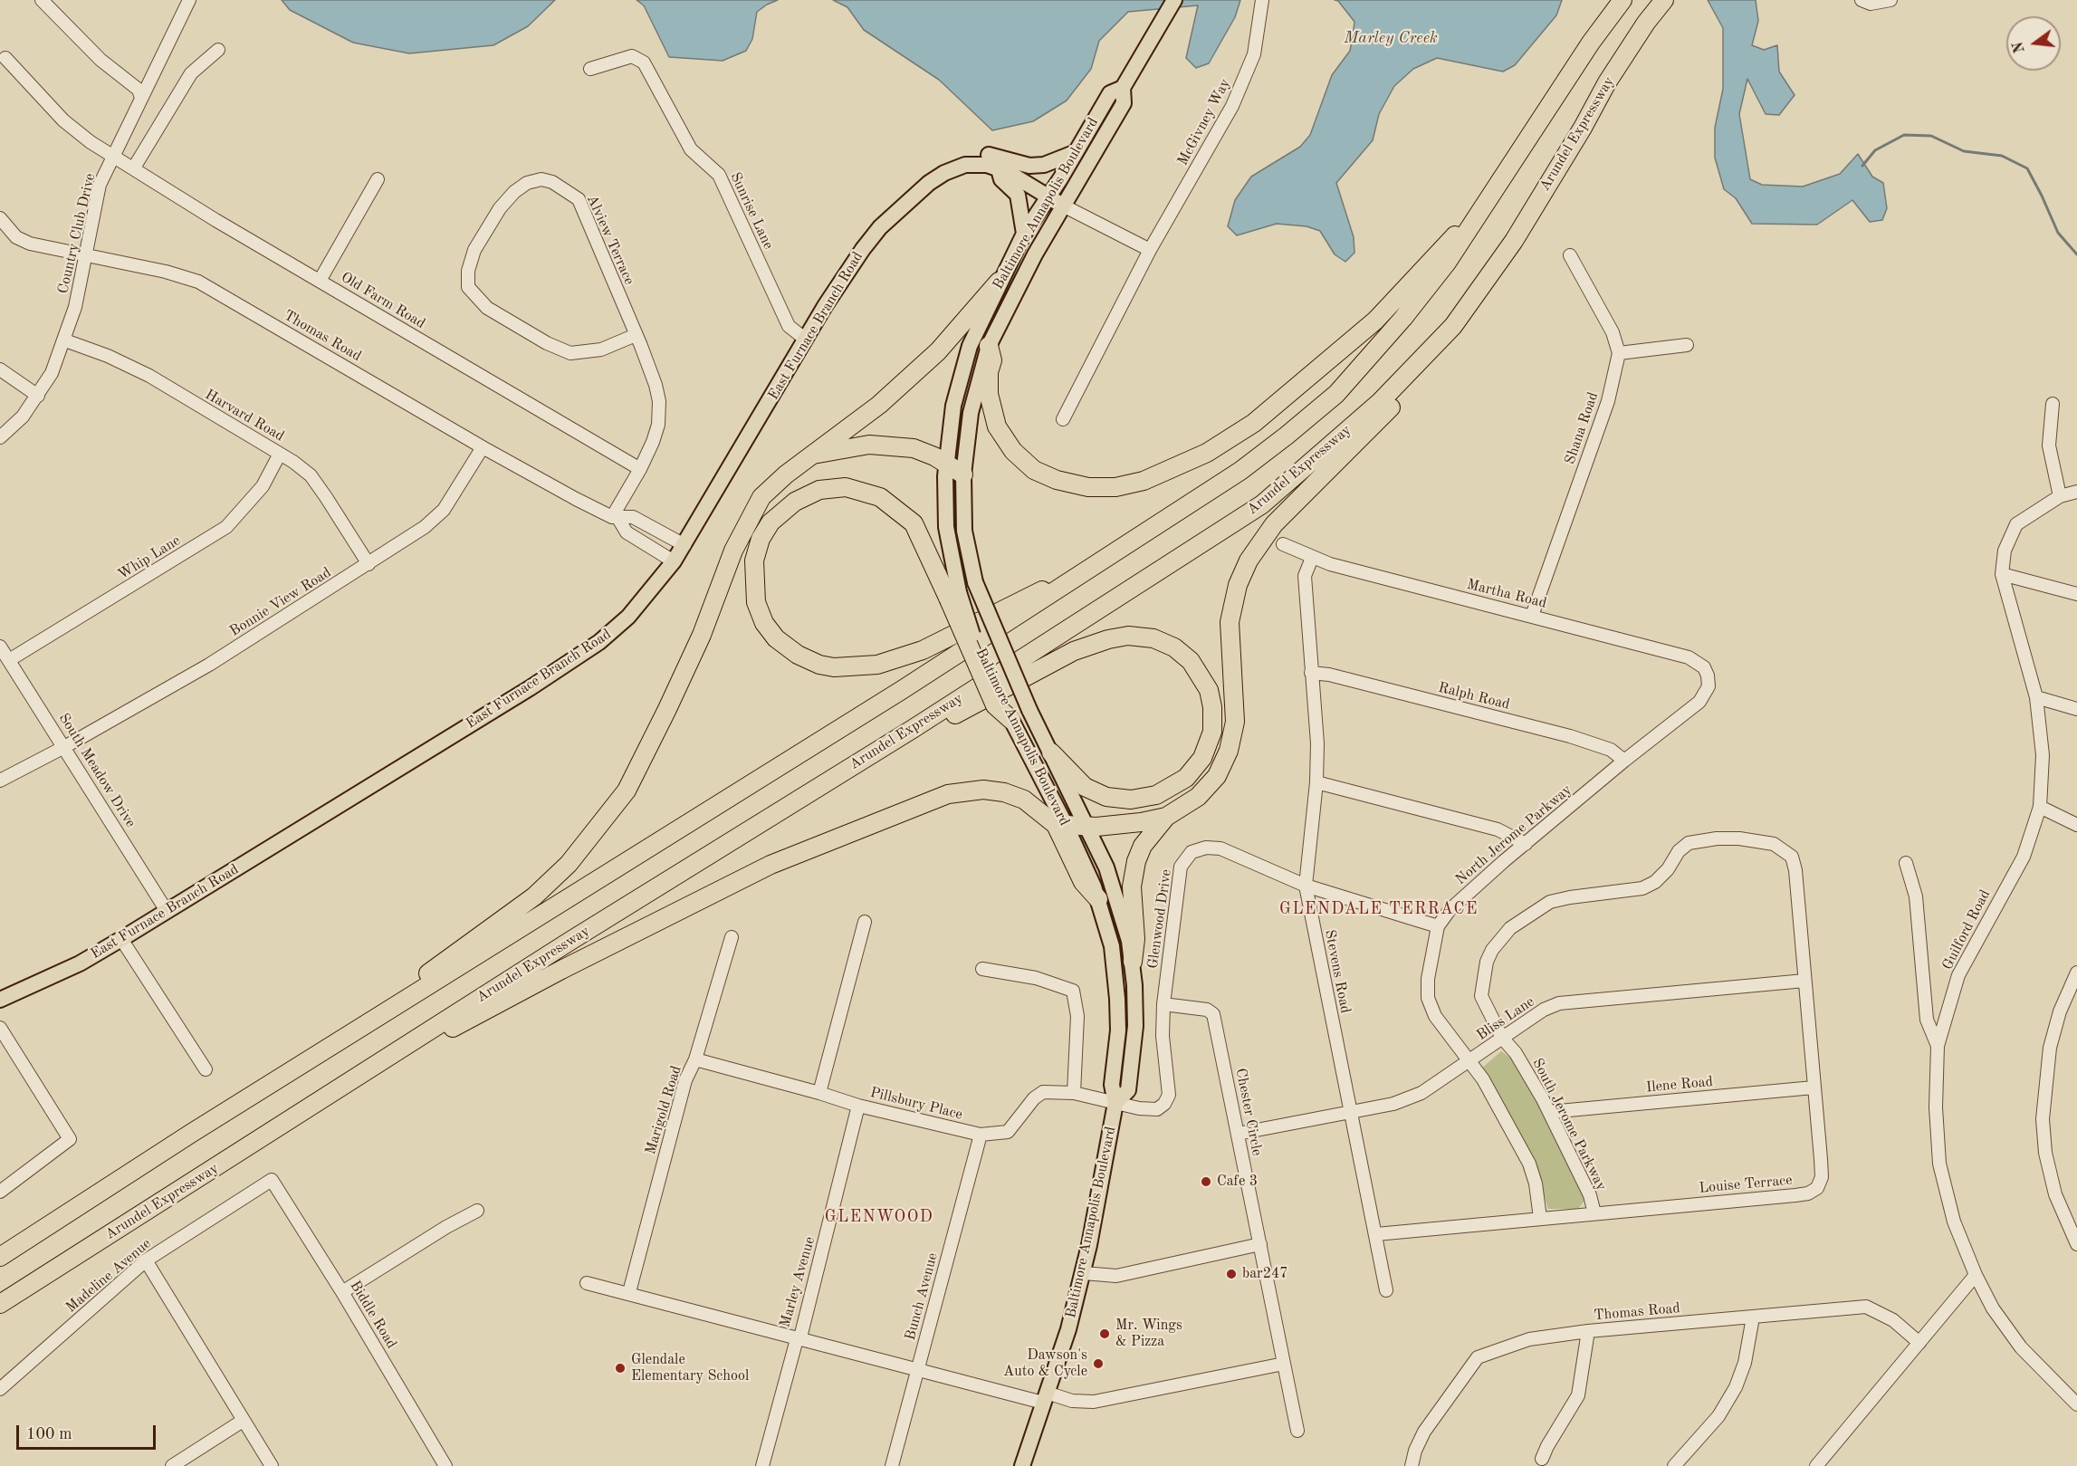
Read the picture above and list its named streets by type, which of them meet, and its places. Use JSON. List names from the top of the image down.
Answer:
{
  "streets": {
    "highway": ["Arundel Expressway"],
    "main road": ["Baltimore Annapolis Boulevard", "East Furnace Branch Road"],
    "street": [
      "McGivney Way",
      "Sunrise Lane",
      "Country Club Drive",
      "Alview Terrace",
      "Old Farm Road",
      "Thomas Road",
      "Harvard Road",
      "Shana Road",
      "Whip Lane",
      "Martha Road",
      "Bonnie View Road",
      "Ralph Road",
      "South Meadow Drive",
      "North Jerome Parkway",
      "Glenwood Drive",
      "Guilford Road",
      "Stevens Road",
      "Bliss Lane",
      "Ilene Road",
      "Pillsbury Place",
      "Marigold Road",
      "Chester Circle",
      "South Jerome Parkway",
      "Louise Terrace",
      "Madeline Avenue",
      "Marley Avenue",
      "Bunch Avenue",
      "Biddle Road"
    ]
  },
  "crossings": [
    ["Baltimore Annapolis Boulevard", "East Furnace Branch Road"],
    ["Baltimore Annapolis Boulevard", "Glenwood Drive"],
    ["Baltimore Annapolis Boulevard", "Pillsbury Place"],
    ["Sunrise Lane", "East Furnace Branch Road"],
    ["Country Club Drive", "Old Farm Road"],
    ["Country Club Drive", "Thomas Road"],
    ["Country Club Drive", "Harvard Road"],
    ["Alview Terrace", "Old Farm Road"],
    ["Alview Terrace", "Thomas Road"],
    ["East Furnace Branch Road", "Thomas Road"],
    ["East Furnace Branch Road", "South Meadow Drive"],
    ["Thomas Road", "Bonnie View Road"],
    ["Harvard Road", "Whip Lane"],
    ["Harvard Road", "Bonnie View Road"],
    ["Shana Road", "Martha Road"],
    ["Whip Lane", "South Meadow Drive"],
    ["Martha Road", "North Jerome Parkway"],
    ["Martha Road", "Stevens Road"],
    ["Bonnie View Road", "South Meadow Drive"],
    ["Ralph Road", "North Jerome Parkway"],
    ["Ralph Road", "Stevens Road"],
    ["North Jerome Parkway", "Glenwood Drive"],
    ["North Jerome Parkway", "Bliss Lane"],
    ["North Jerome Parkway", "Louise Terrace"],
    ["Glenwood Drive", "Stevens Road"],
    ["Glenwood Drive", "Pillsbury Place"],
    ["Glenwood Drive", "Chester Circle"],
    ["Stevens Road", "Bliss Lane"],
    ["Stevens Road", "Louise Terrace"],
    ["Bliss Lane", "Chester Circle"],
    ["Bliss Lane", "South Jerome Parkway"],
    ["Bliss Lane", "Louise Terrace"],
    ["Ilene Road", "South Jerome Parkway"],
    ["Ilene Road", "Louise Terrace"],
    ["Pillsbury Place", "Marigold Road"],
    ["Pillsbury Place", "Marley Avenue"],
    ["Pillsbury Place", "Bunch Avenue"],
    ["South Jerome Parkway", "Louise Terrace"],
    ["Madeline Avenue", "Biddle Road"]
  ],
  "districts": ["GLENDALE TERRACE", "GLENWOOD"],
  "water": ["Marley Creek"],
  "places": [
    "Cafe 3",
    "bar247",
    "Mr. Wings & Pizza",
    "Dawson's Auto & Cycle",
    "Glendale Elementary School"
  ],
  "scale_bar": "100 m",
  "north": "left"
}
